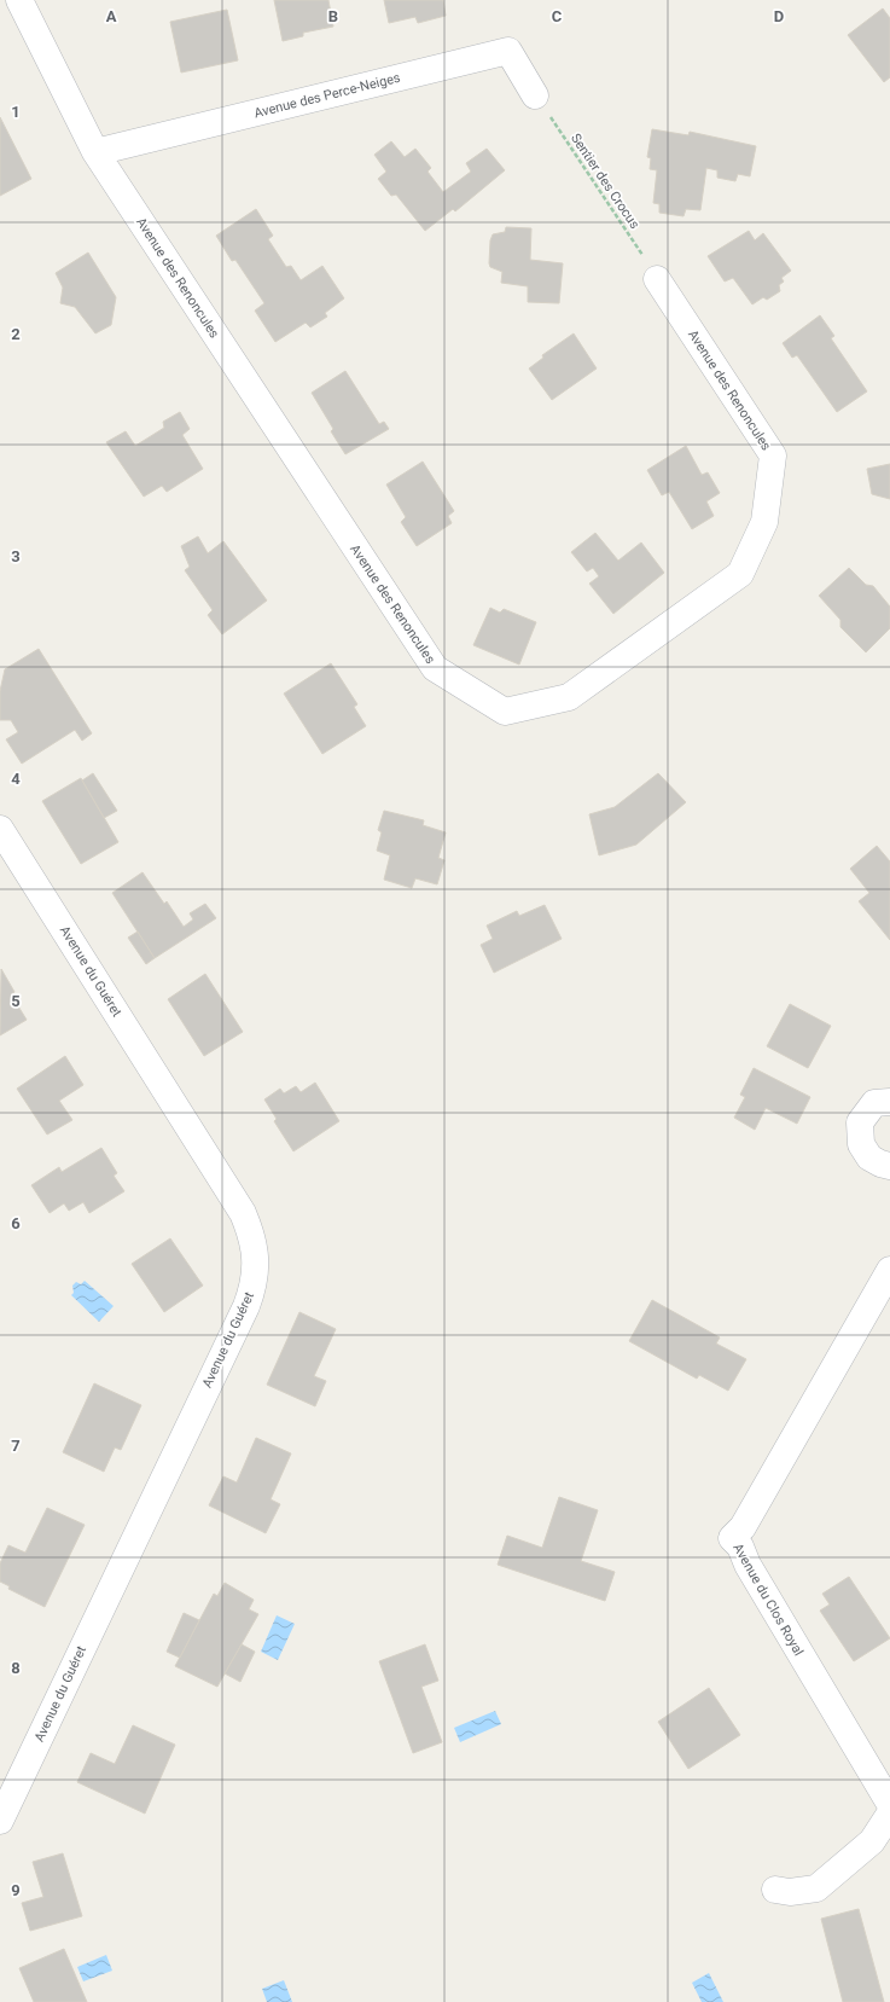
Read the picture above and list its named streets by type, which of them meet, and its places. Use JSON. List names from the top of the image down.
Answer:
{
  "streets": {
    "street": [
      "Avenue des Perce-Neiges",
      "Avenue des Renoncules",
      "Avenue du Guéret",
      "Avenue du Clos Royal"
    ],
    "path": ["Sentier des Crocus"]
  },
  "crossings": [
    ["Avenue des Perce-Neiges", "Sentier des Crocus"],
    ["Avenue des Perce-Neiges", "Avenue des Renoncules"],
    ["Sentier des Crocus", "Avenue des Renoncules"]
  ],
  "grid": {
    "columns": [
      "A",
      "B",
      "C",
      "D"
    ],
    "rows": [
      "1",
      "2",
      "3",
      "4",
      "5",
      "6",
      "7",
      "8",
      "9"
    ]
  }
}
